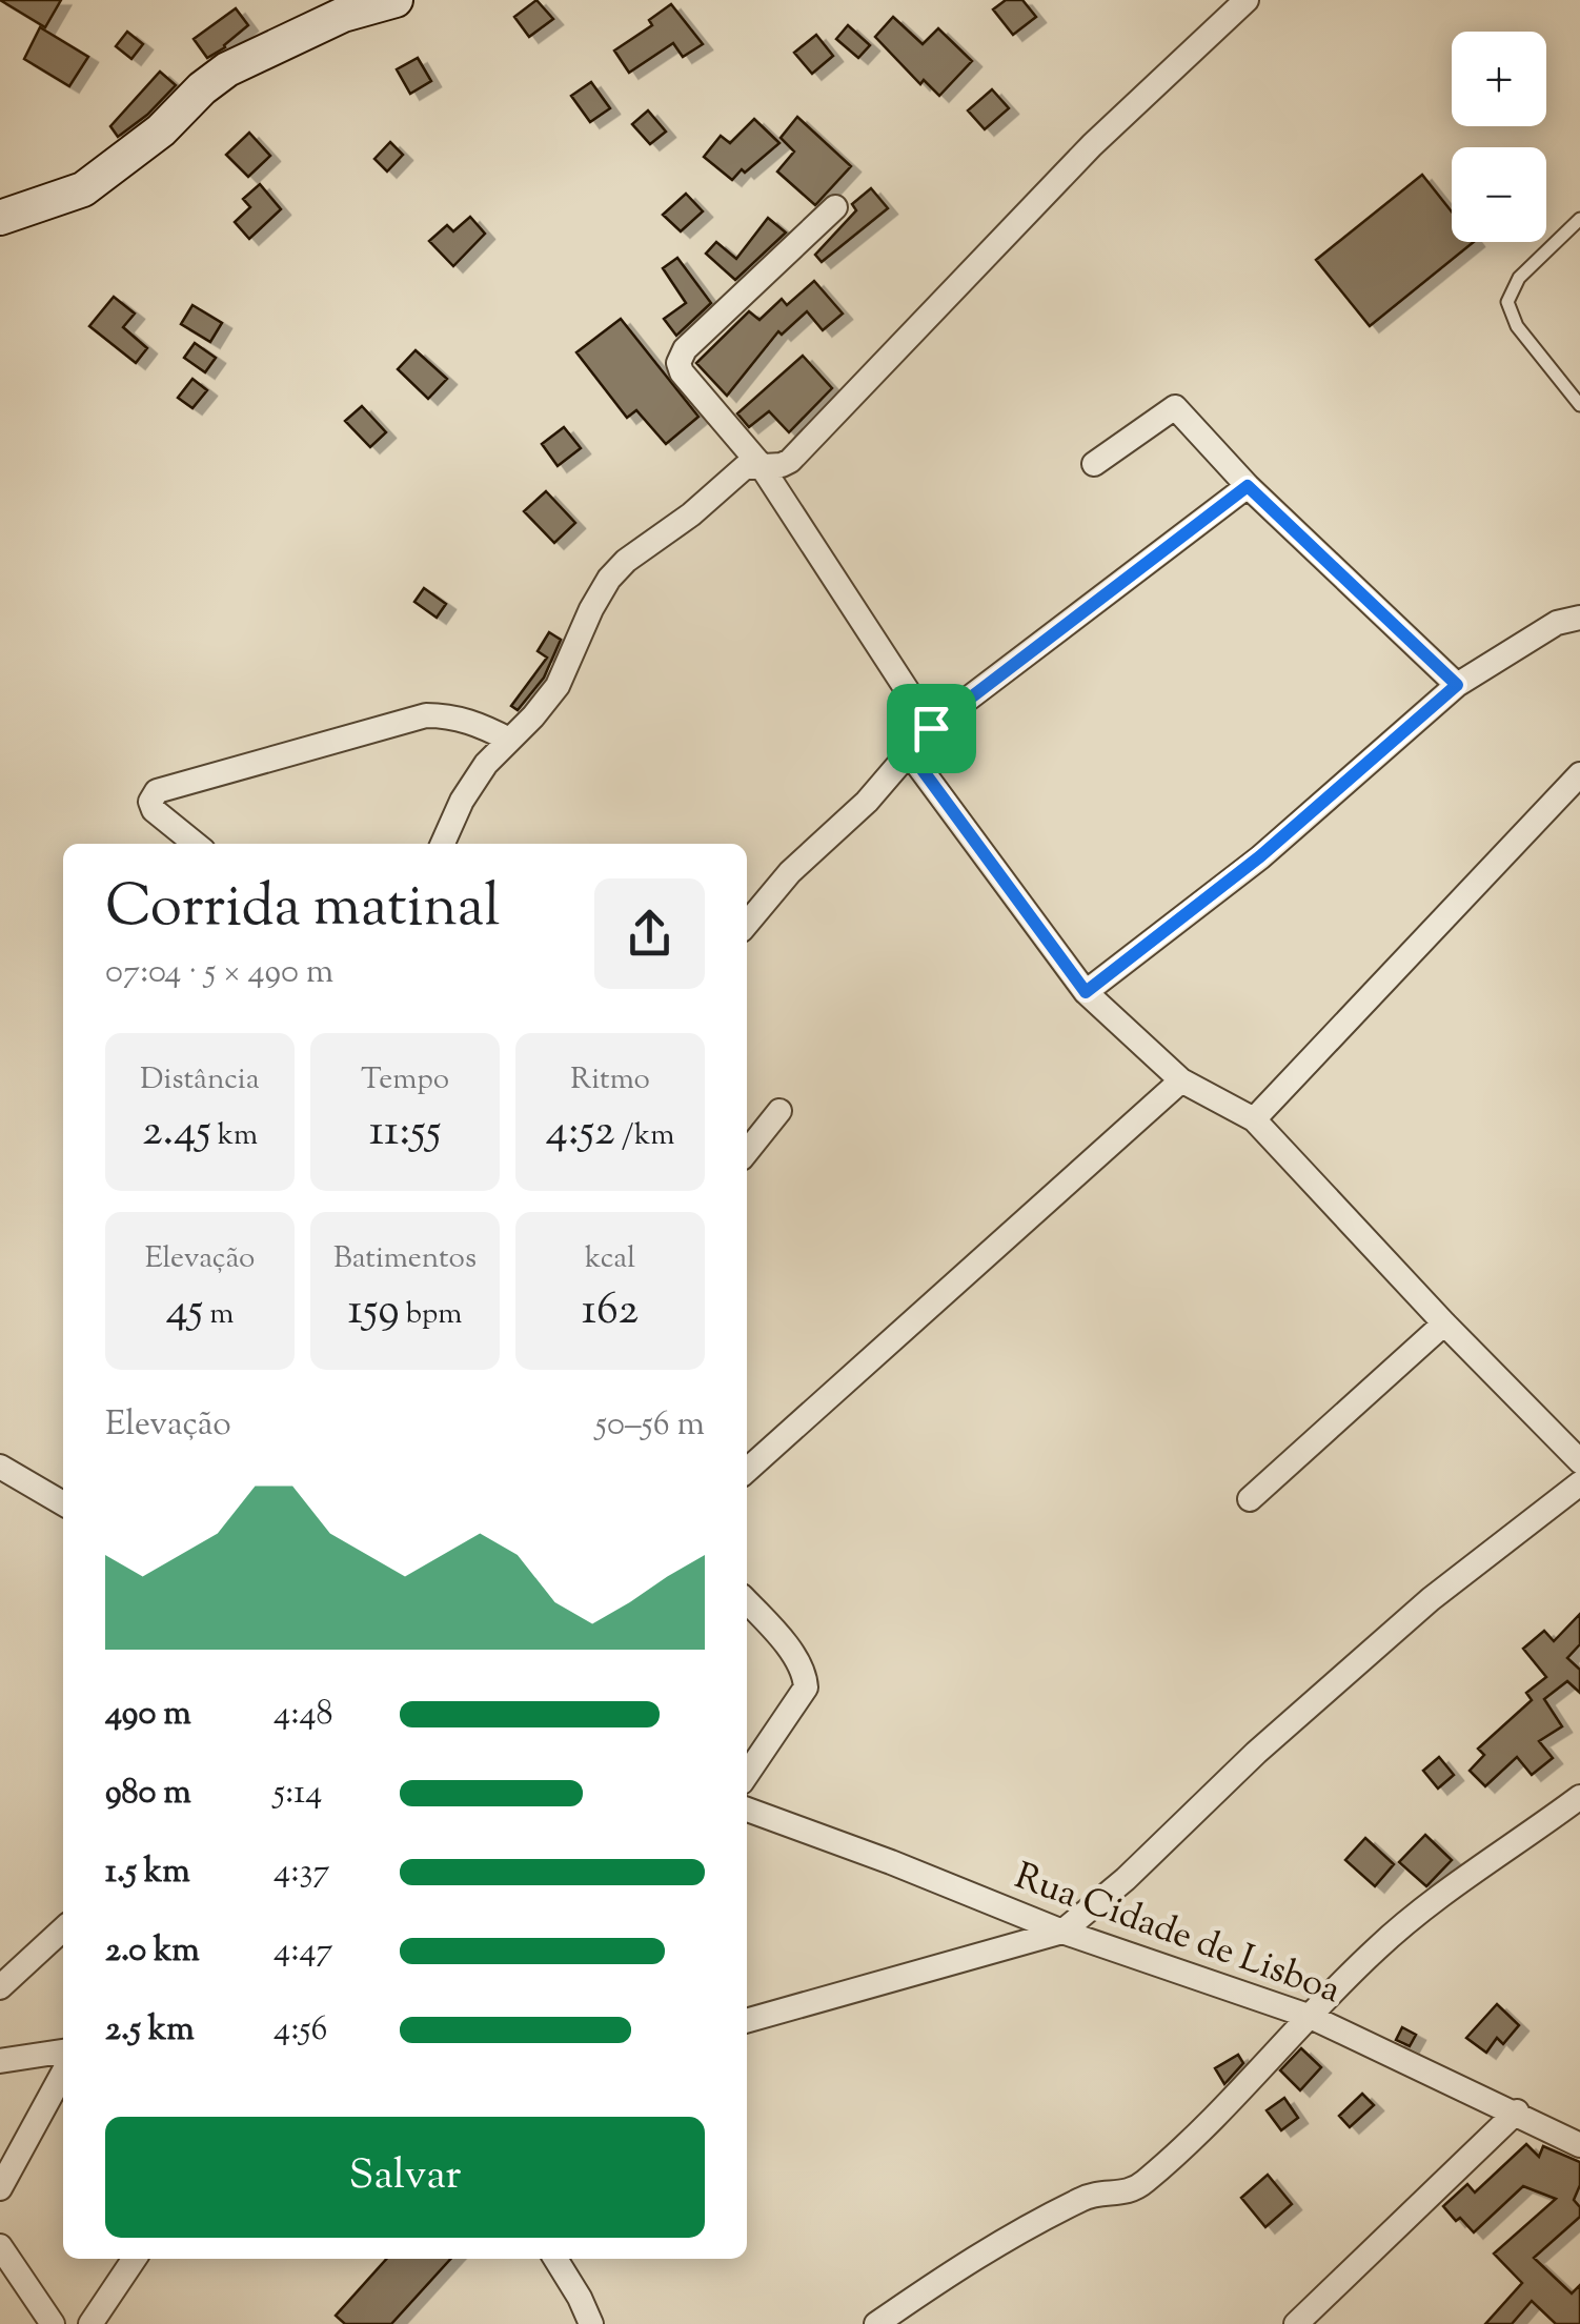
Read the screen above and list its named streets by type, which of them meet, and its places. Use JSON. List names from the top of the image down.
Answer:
{
  "streets": {
    "street": ["Rua Cidade de Lisboa"]
  },
  "page": {
    "map_buttons": ["+", "−"],
    "heading": ["Corrida matinal", "07:04 · 5 × 490 m"],
    "stats": [
      ["Distância", "2.45 km"],
      ["Tempo", "11:55"],
      ["Ritmo", "4:52 /km"],
      ["Elevação", "45 m"],
      ["Batimentos", "159 bpm"],
      ["kcal", "162"]
    ],
    "chart": ["Elevação", "50–56 m"],
    "list": [
      {
        "name": "490 m",
        "note": "4:48"
      },
      {
        "name": "980 m",
        "note": "5:14"
      },
      {
        "name": "1.5 km",
        "note": "4:37"
      },
      {
        "name": "2.0 km",
        "note": "4:47"
      },
      {
        "name": "2.5 km",
        "note": "4:56"
      }
    ],
    "buttons": "Salvar"
  }
}
